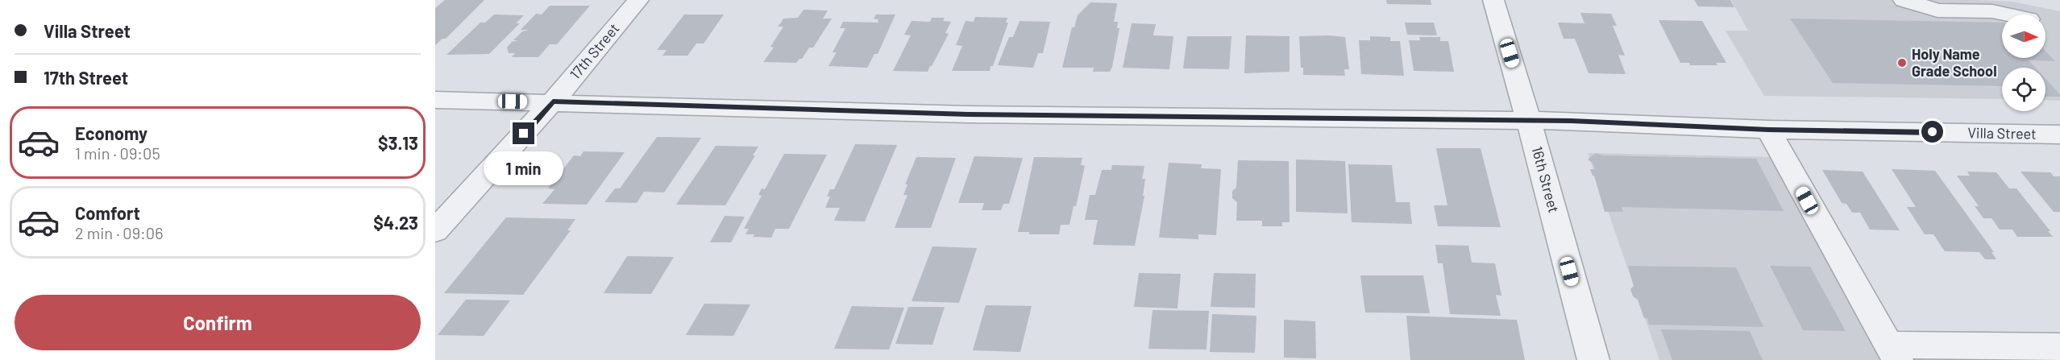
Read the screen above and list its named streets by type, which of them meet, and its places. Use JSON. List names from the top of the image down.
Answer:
{
  "streets": {
    "street": ["17th Street", "Villa Street", "16th Street"]
  },
  "crossings": [
    ["17th Street", "Villa Street"],
    ["Villa Street", "16th Street"]
  ],
  "places": ["Holy Name Grade School"],
  "north": "right",
  "page": {
    "banner": ["Villa Street", "17th Street"],
    "list": [
      {
        "name": "Economy",
        "note": "1 min · 09:05",
        "value": "$3.13"
      },
      {
        "name": "Comfort",
        "note": "2 min · 09:06",
        "value": "$4.23"
      }
    ],
    "bubble": "1 min",
    "buttons": "Confirm"
  }
}
